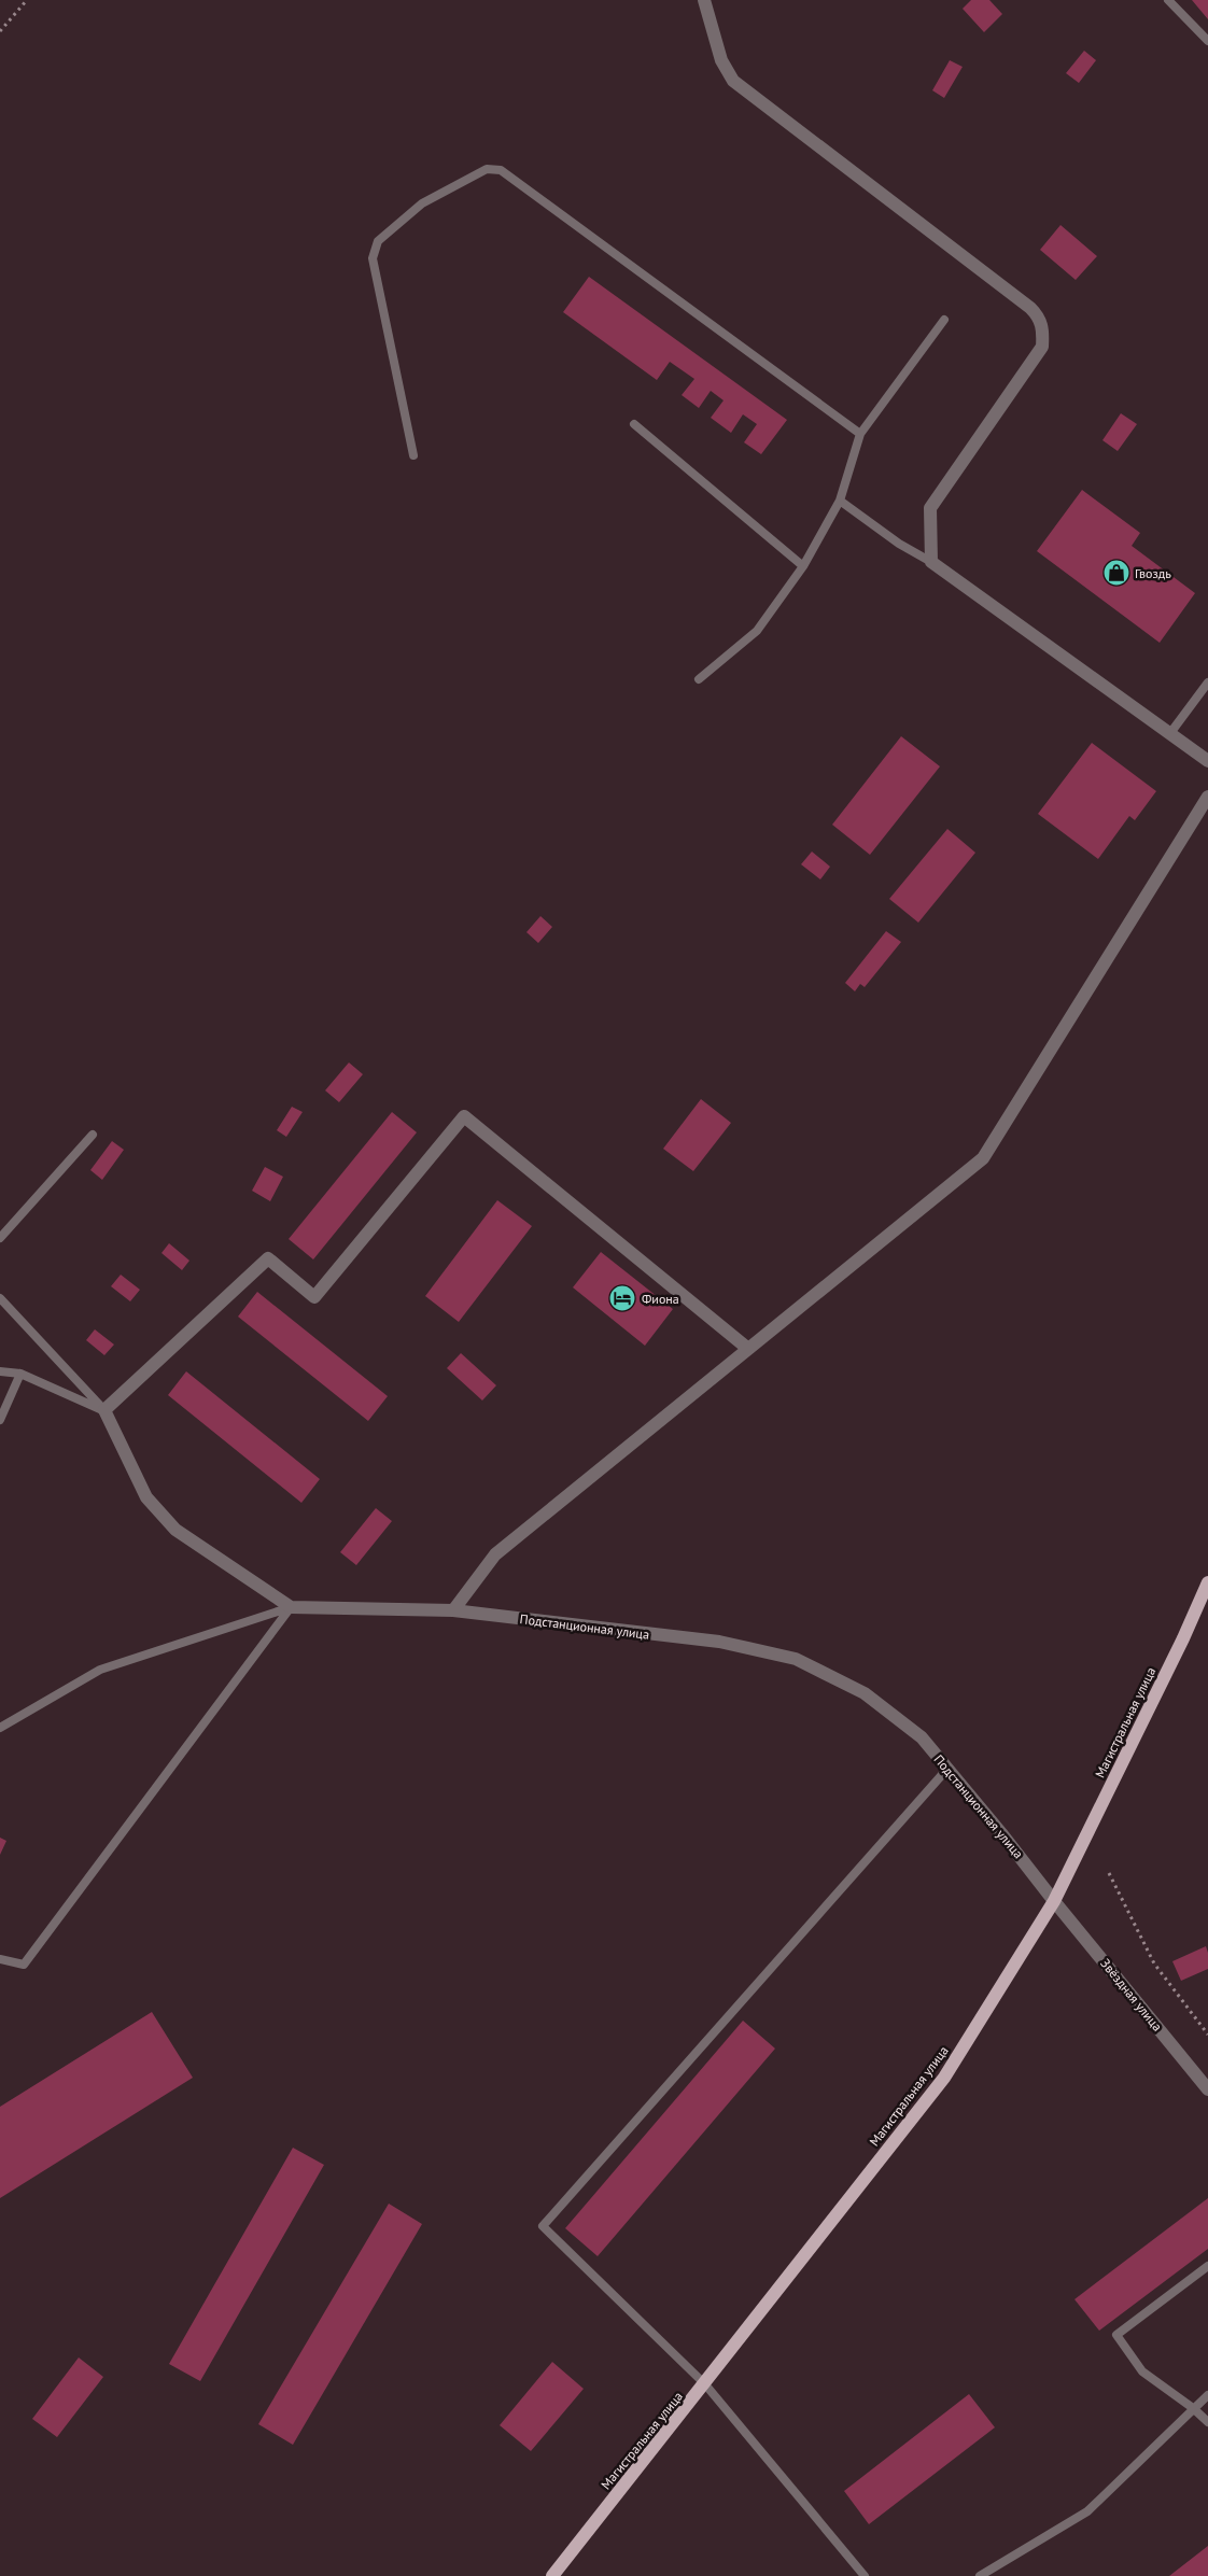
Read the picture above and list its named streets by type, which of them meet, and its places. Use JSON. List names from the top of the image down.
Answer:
{
  "streets": {
    "main road": ["Магистральная улица"],
    "street": ["Подстанционная улица", "Звёздная улица"]
  },
  "crossings": [
    ["Подстанционная улица", "Магистральная улица"],
    ["Подстанционная улица", "Звёздная улица"],
    ["Магистральная улица", "Звёздная улица"]
  ],
  "places": {
    "shop": ["Гвоздь"],
    "hotel": ["Фиона"]
  }
}
